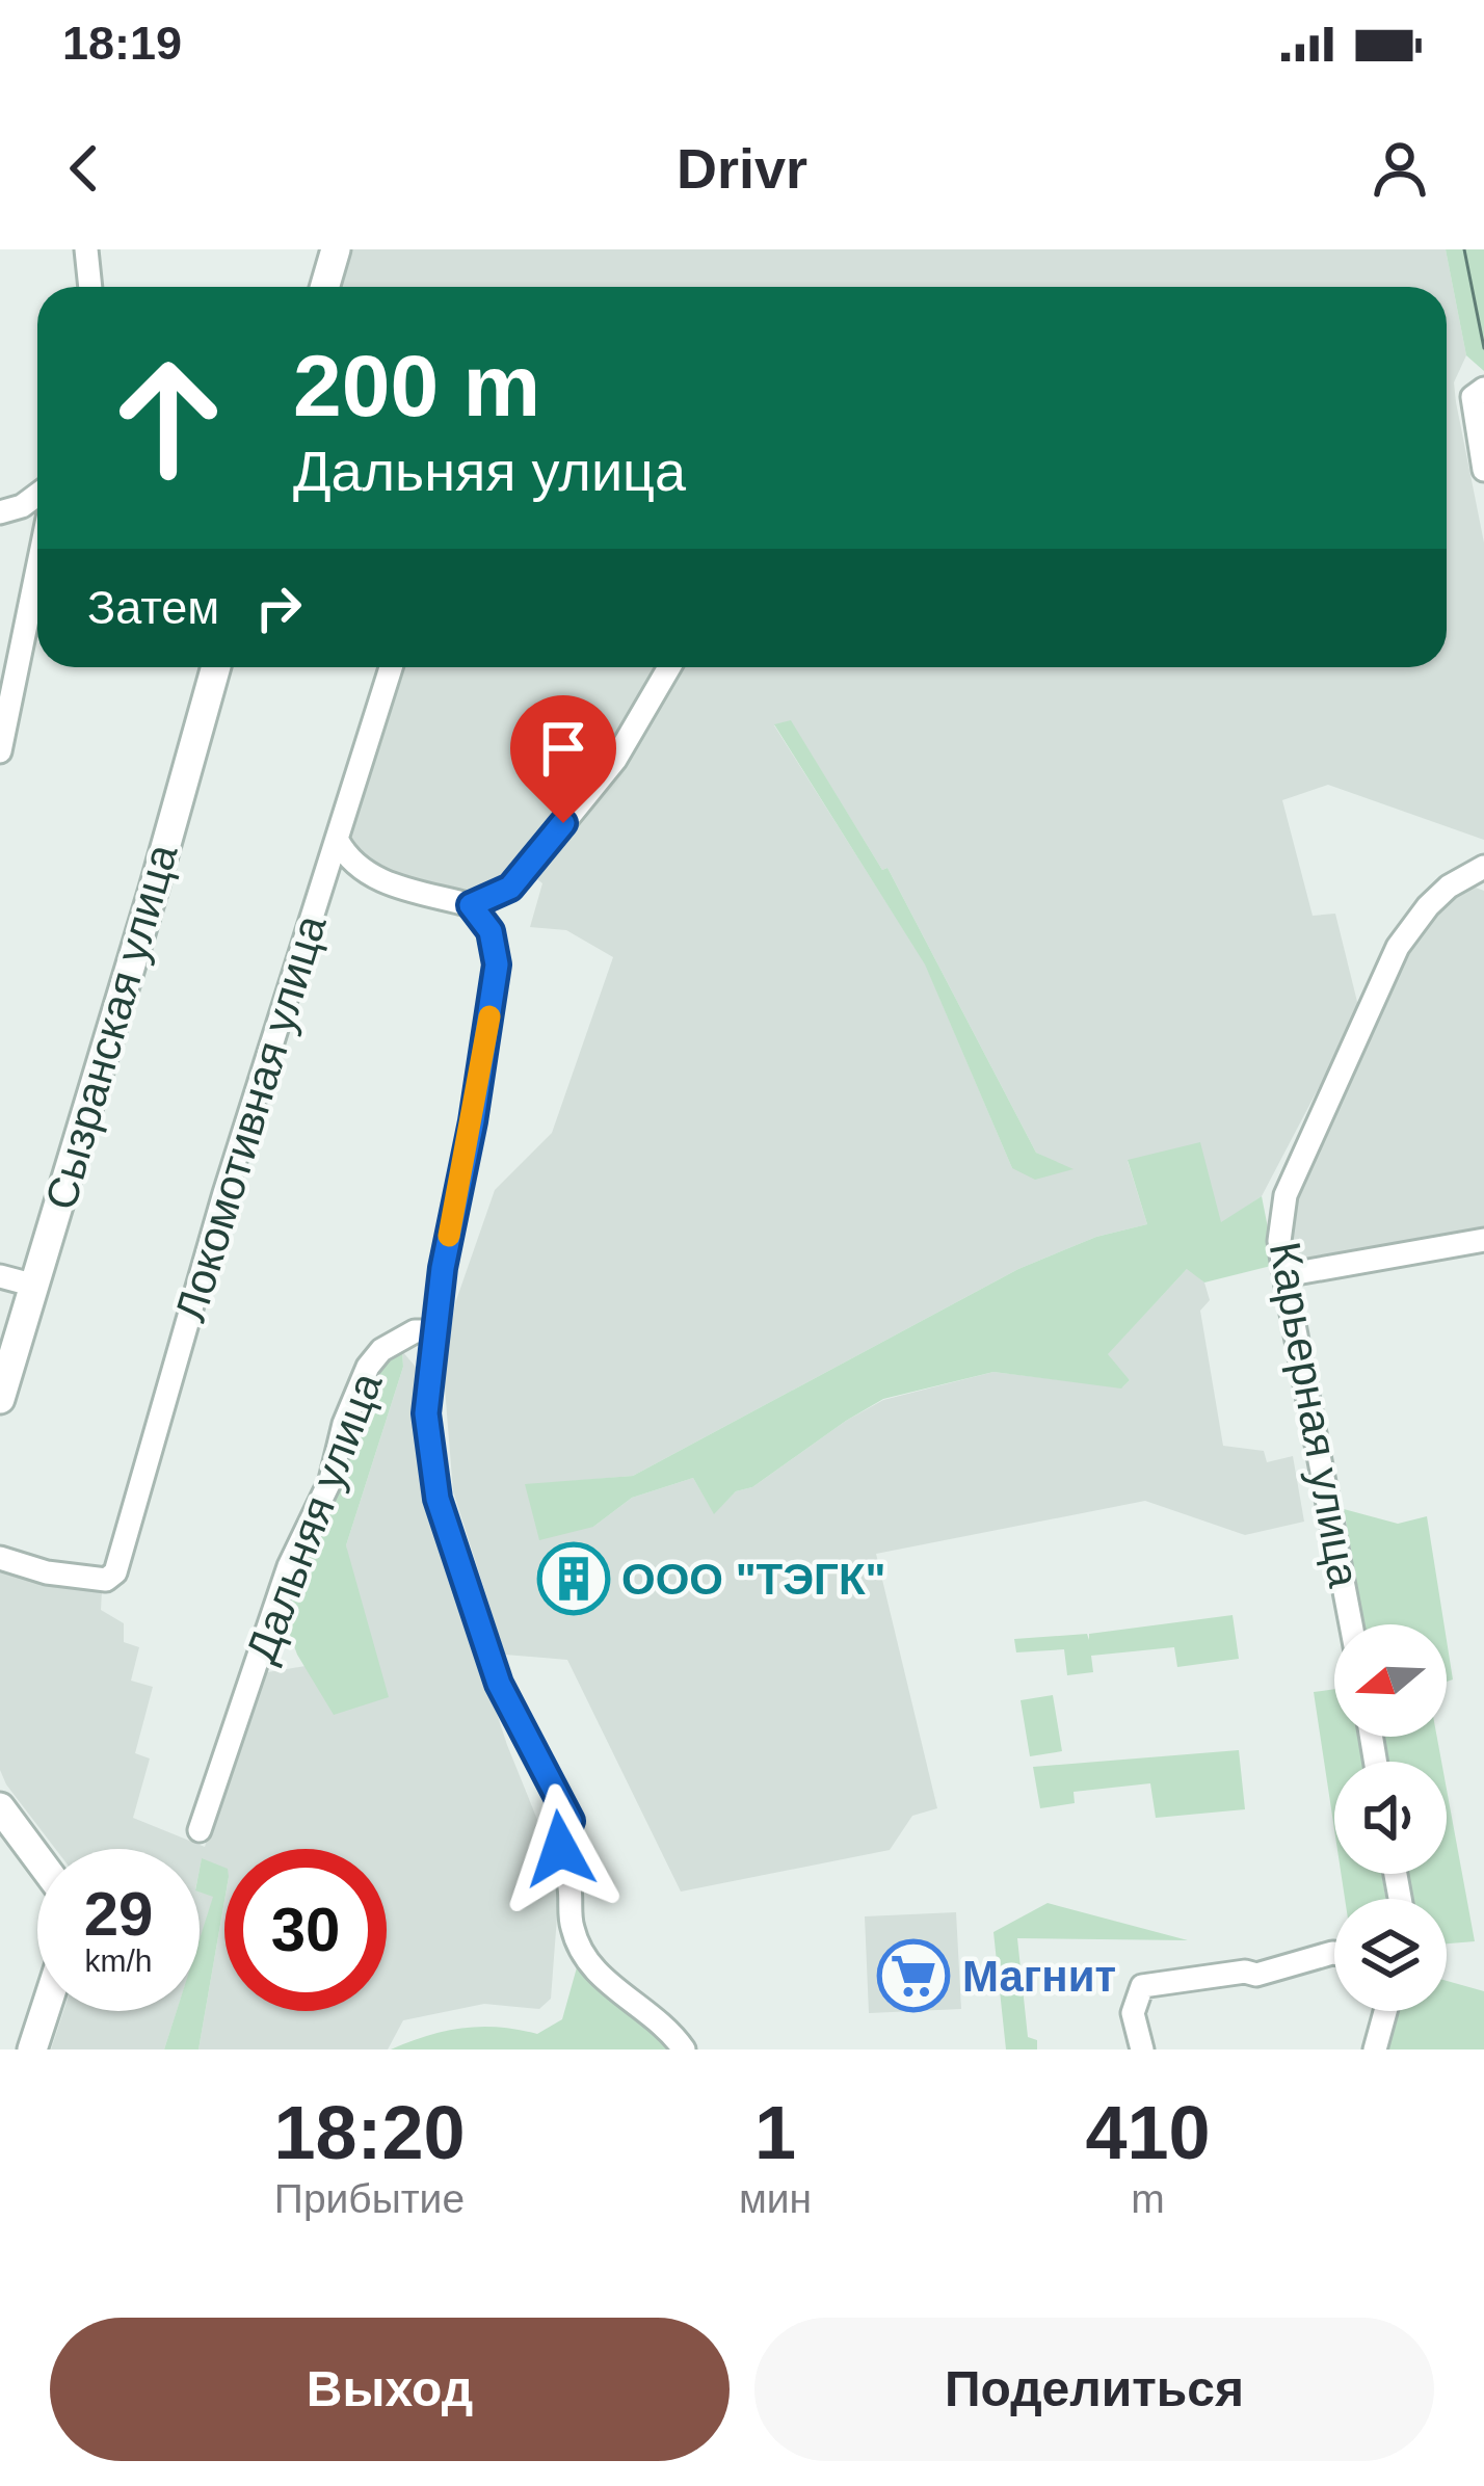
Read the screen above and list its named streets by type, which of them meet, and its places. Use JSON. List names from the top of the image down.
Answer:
{
  "streets": {
    "street": [
      "Сызранская улица",
      "Локомотивная улица",
      "Карьерная улица",
      "Дальняя улица"
    ]
  },
  "places": {
    "building": ["ООО \"ТЭГК\""],
    "supermarket": ["Магнит"]
  },
  "north": "left",
  "page": {
    "status": "18:19",
    "header": "Drivr",
    "turn": ["200 m", "Дальняя улица"],
    "then": "Затем",
    "speed": "29 km/h",
    "limit": "30",
    "eta": [
      "18:20",
      "Прибытие",
      "1",
      "мин",
      "410",
      "m"
    ],
    "buttons": ["Выход", "Поделиться"]
  }
}
